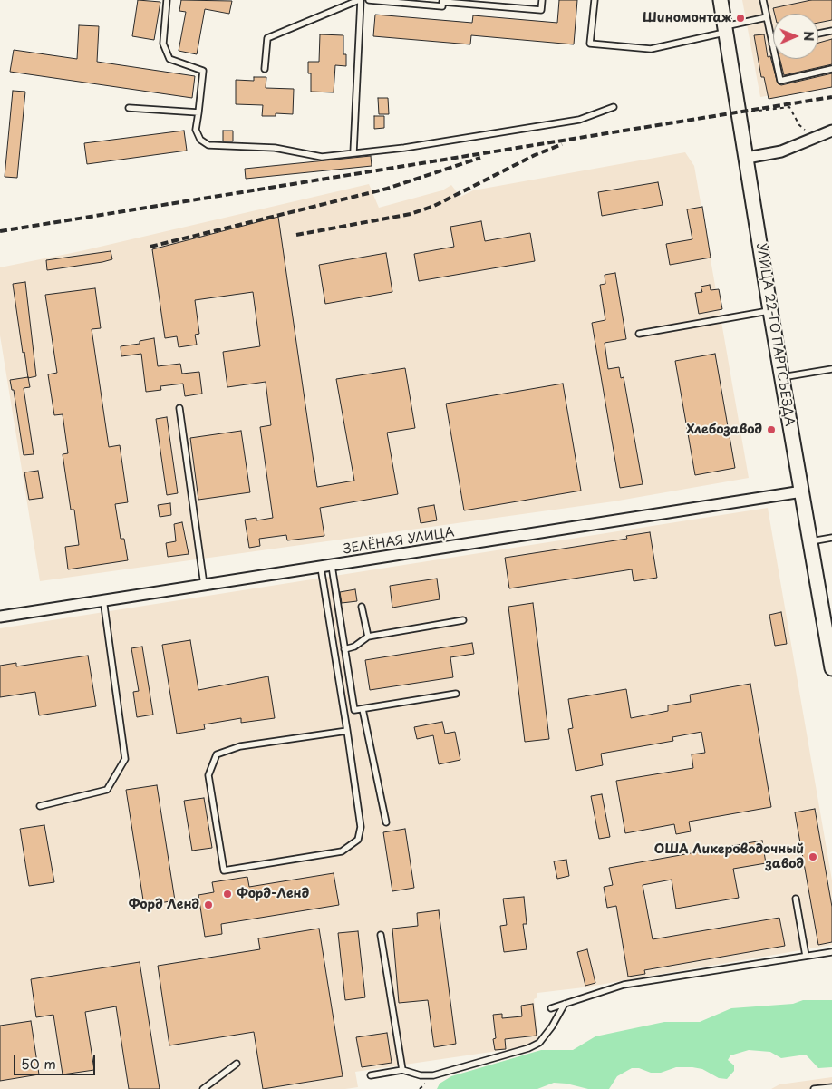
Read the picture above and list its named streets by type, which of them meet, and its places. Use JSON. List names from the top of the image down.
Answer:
{
  "streets": {
    "main road": ["УЛИЦА 22-ГО ПАРТСЪЕЗДА"],
    "street": ["ЗЕЛЁНАЯ УЛИЦА"]
  },
  "crossings": [
    ["УЛИЦА 22-ГО ПАРТСЪЕЗДА", "ЗЕЛЁНАЯ УЛИЦА"]
  ],
  "places": [
    "Шиномонтаж",
    "Хлебозавод",
    "ОША Ликероводочный завод",
    "Форд-Ленд",
    "Форд Ленд"
  ],
  "scale_bar": "50 m",
  "north": "right"
}
